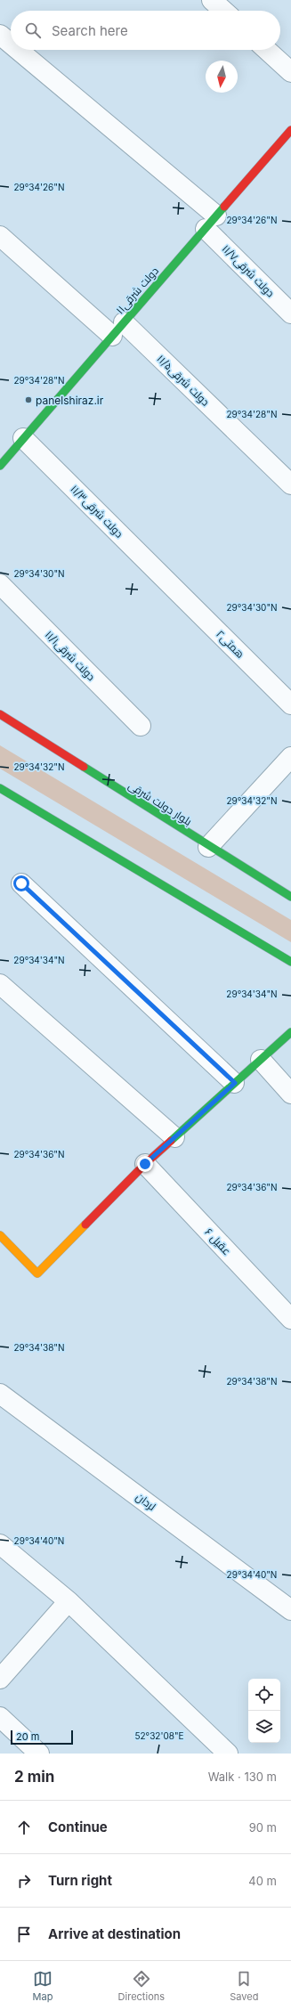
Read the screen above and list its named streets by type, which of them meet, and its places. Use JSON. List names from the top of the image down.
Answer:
{
  "streets": {
    "street": [
      "۱۱/۷دولت شرقی",
      "۱۱دولت شرقی",
      "۱۱/۵دولت شرقی",
      "۱۱/۳دولت شرقی",
      "۲همتی",
      "۱۱/۱دولت شرقی",
      "بلوار دولت شرقی",
      "عقیل ۶",
      "لردان"
    ]
  },
  "crossings": [
    ["۱۱/۷دولت شرقی", "۱۱دولت شرقی"],
    ["۱۱دولت شرقی", "۱۱/۵دولت شرقی"],
    ["۱۱دولت شرقی", "۱۱/۳دولت شرقی"],
    ["۱۱/۳دولت شرقی", "۲همتی"]
  ],
  "places": ["panelshiraz.ir"],
  "scale_bar": "20 m",
  "north": "bottom",
  "page": {
    "search": "Search here",
    "scale": "20 m",
    "heading": ["2 min", "Walk · 130 m"],
    "list": [
      ["Continue", "90 m"],
      ["Turn right", "40 m"],
      "Arrive at destination"
    ],
    "nav": ["Map", "Directions", "Saved"]
  },
  "coordinates": [
    "29°34'26\"N",
    "29°34'28\"N",
    "29°34'30\"N",
    "29°34'32\"N",
    "29°34'34\"N",
    "29°34'36\"N",
    "29°34'38\"N",
    "29°34'40\"N",
    "52°32'08\"E"
  ]
}
